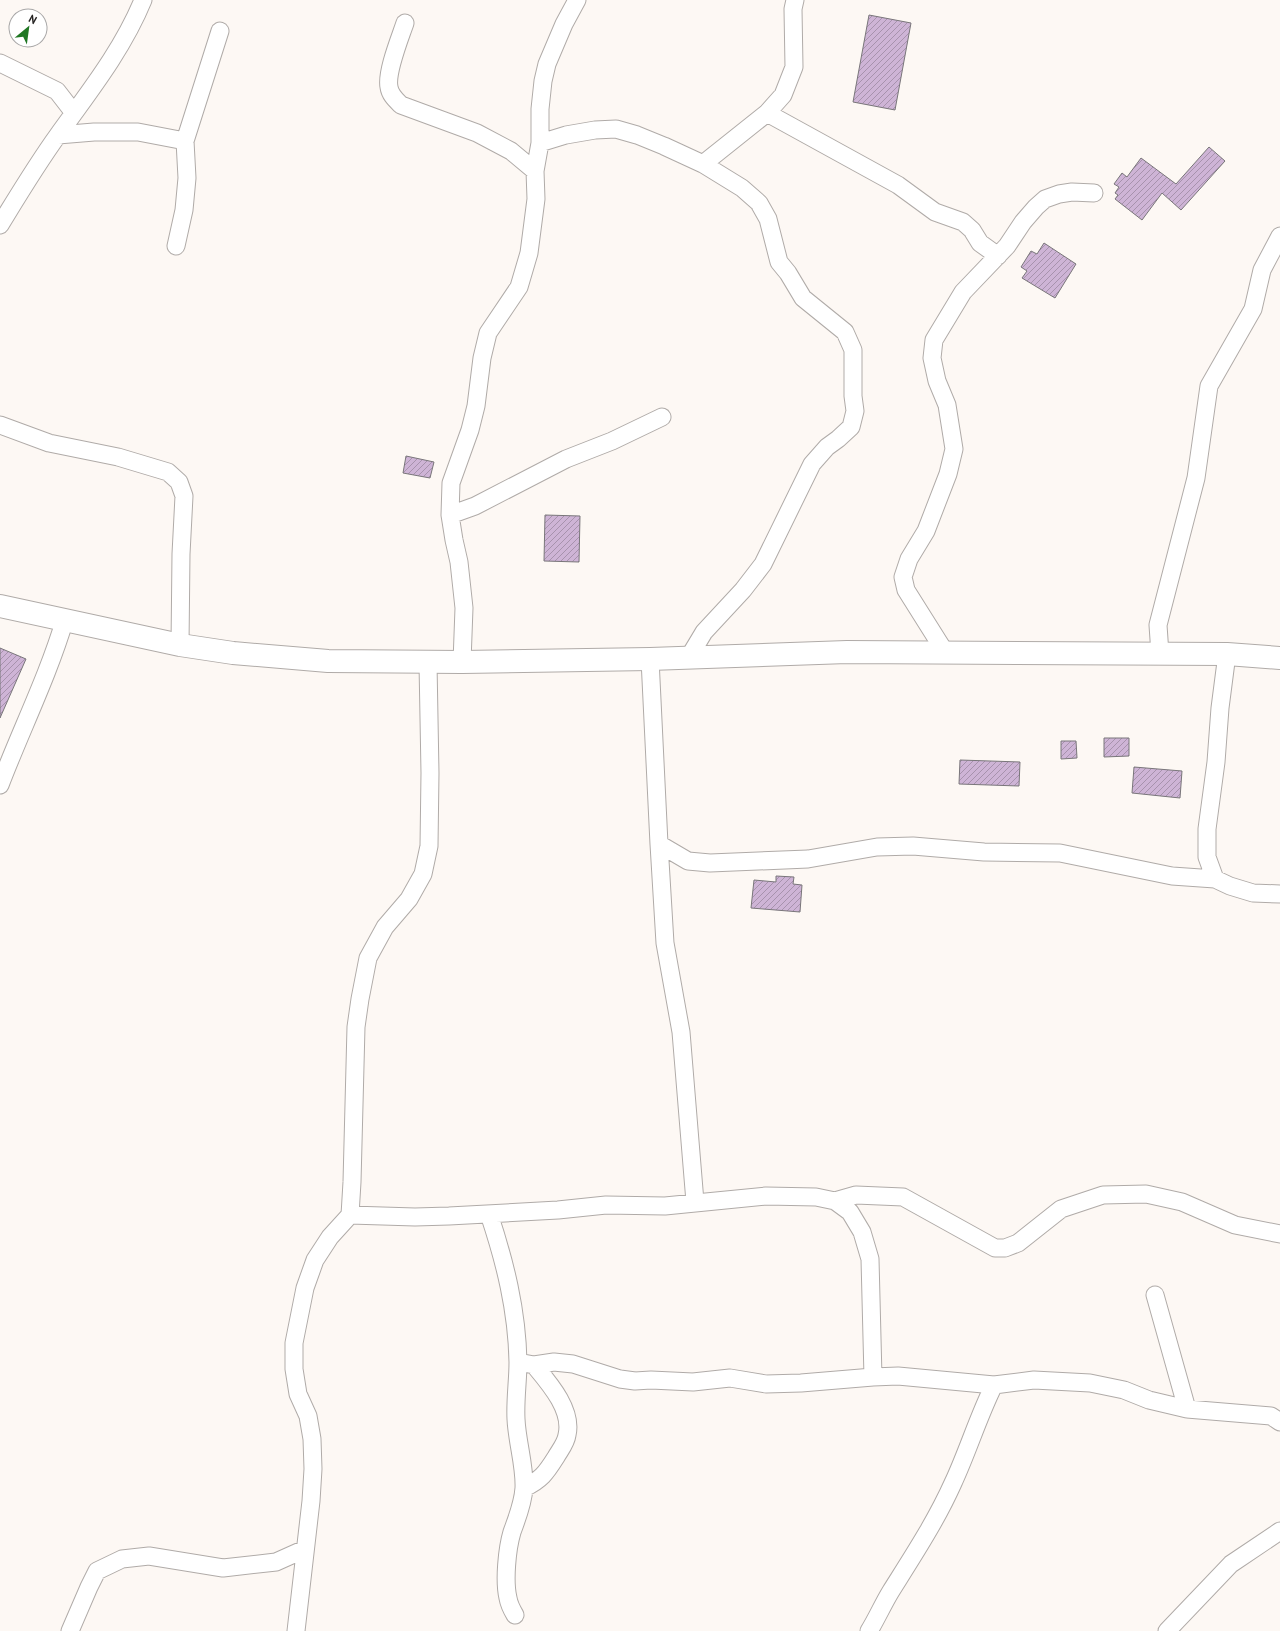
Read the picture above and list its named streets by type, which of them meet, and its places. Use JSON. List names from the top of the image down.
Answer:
{
  "north": "top right"
}
